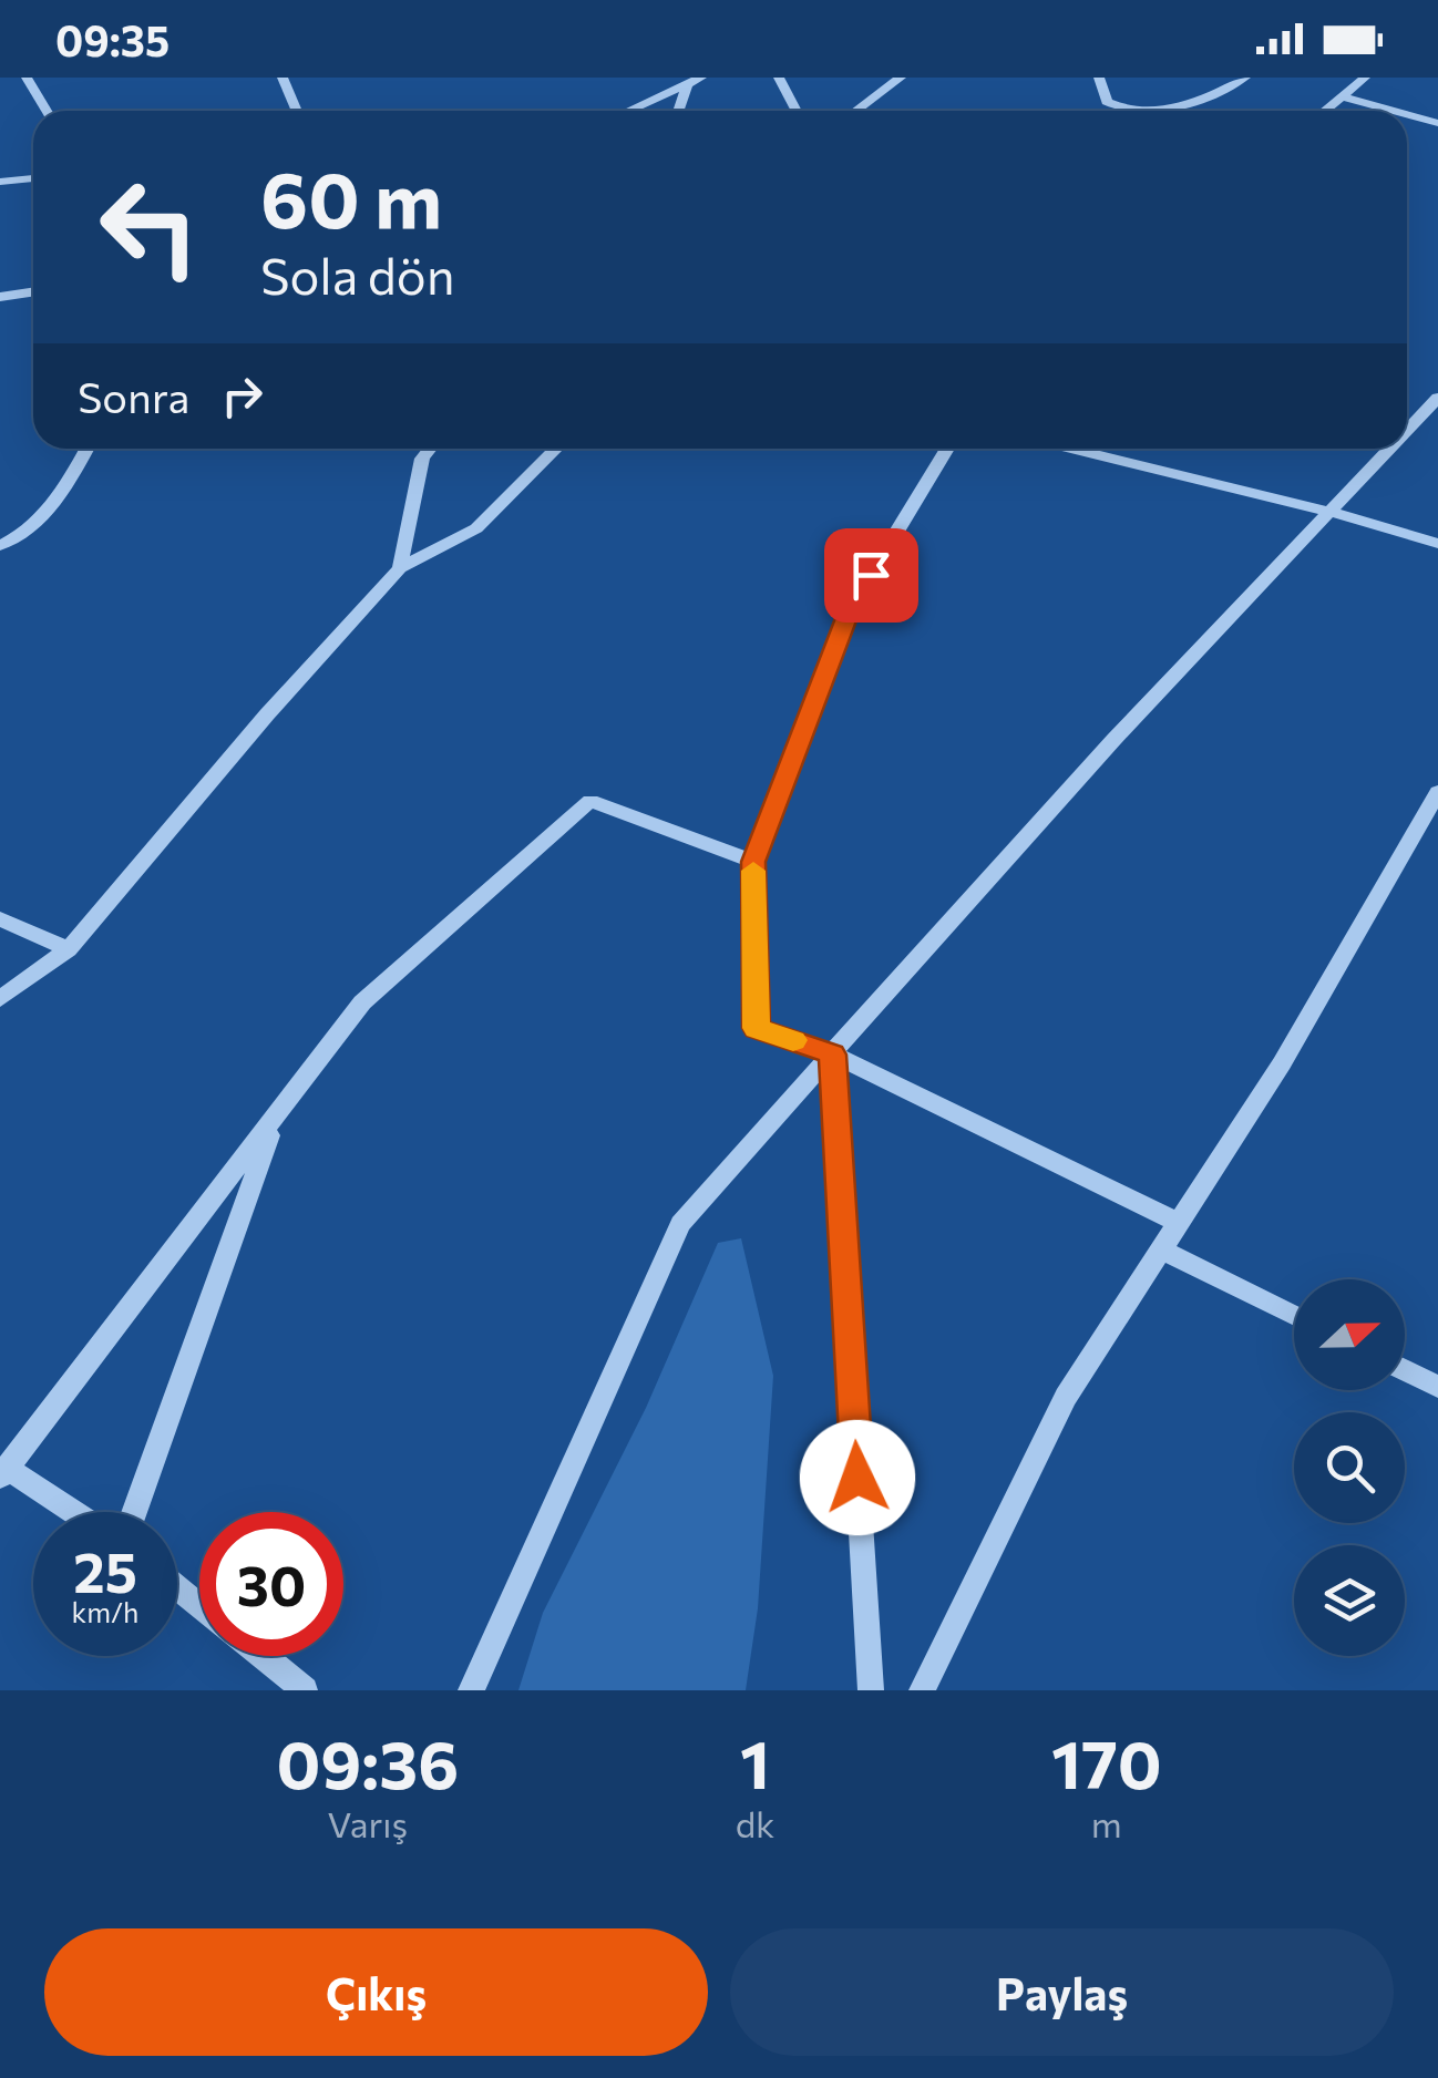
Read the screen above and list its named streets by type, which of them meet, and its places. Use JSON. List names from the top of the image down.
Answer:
{
  "north": "right",
  "page": {
    "status": "09:35",
    "turn": ["60 m", "Sola dön"],
    "then": "Sonra",
    "speed": "25 km/h",
    "limit": "30",
    "eta": [
      "09:36",
      "Varış",
      "1",
      "dk",
      "170",
      "m"
    ],
    "buttons": ["Çıkış", "Paylaş"]
  }
}
